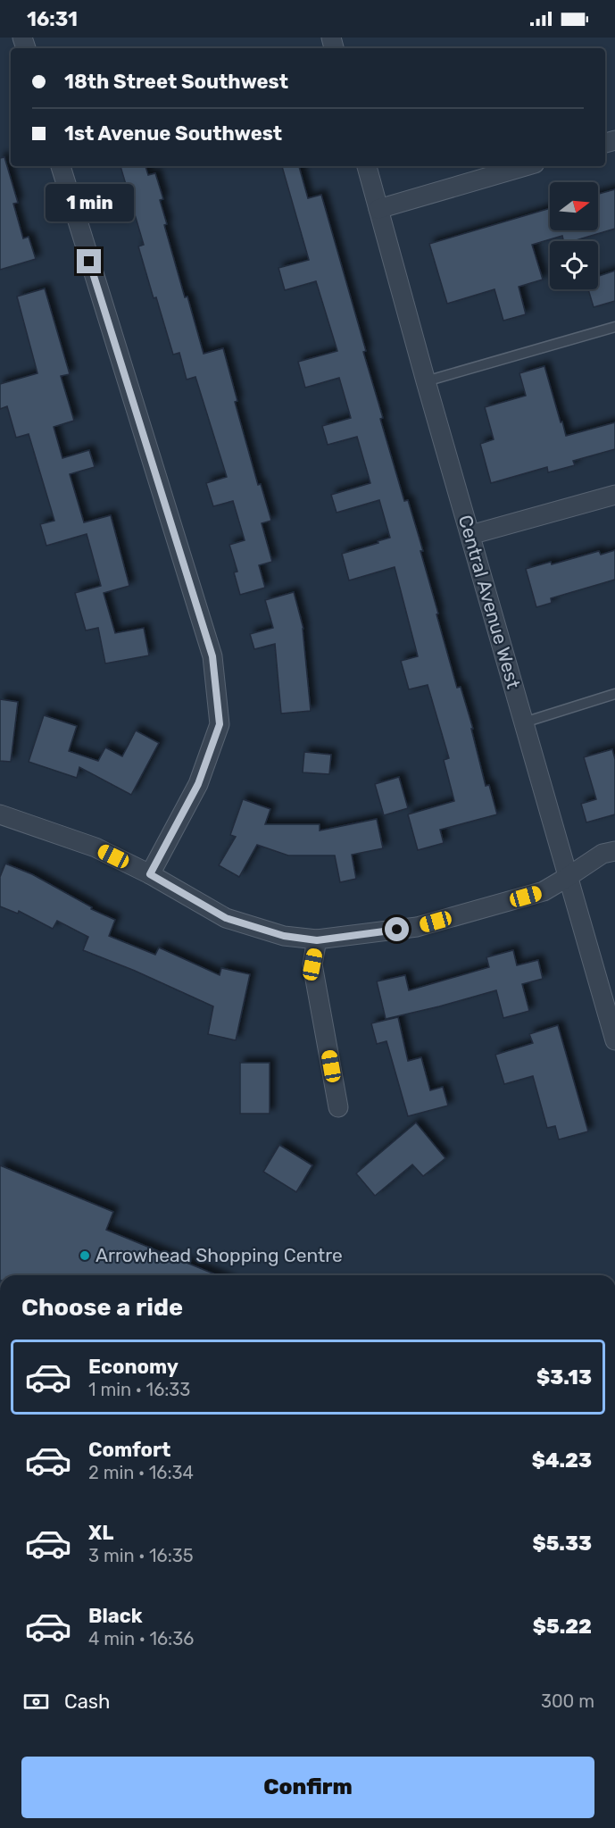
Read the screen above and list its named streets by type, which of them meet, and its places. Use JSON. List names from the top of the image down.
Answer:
{
  "streets": {
    "street": ["Central Avenue West"]
  },
  "places": ["Arrowhead Shopping Centre"],
  "north": "right",
  "page": {
    "status": "16:31",
    "banner": ["18th Street Southwest", "1st Avenue Southwest"],
    "bubble": "1 min",
    "heading": "Choose a ride",
    "list": [
      {
        "name": "Economy",
        "note": "1 min · 16:33",
        "value": "$3.13"
      },
      {
        "name": "Comfort",
        "note": "2 min · 16:34",
        "value": "$4.23"
      },
      {
        "name": "XL",
        "note": "3 min · 16:35",
        "value": "$5.33"
      },
      {
        "name": "Black",
        "note": "4 min · 16:36",
        "value": "$5.22"
      }
    ],
    "pay": ["Cash", "300 m"],
    "buttons": "Confirm"
  }
}
